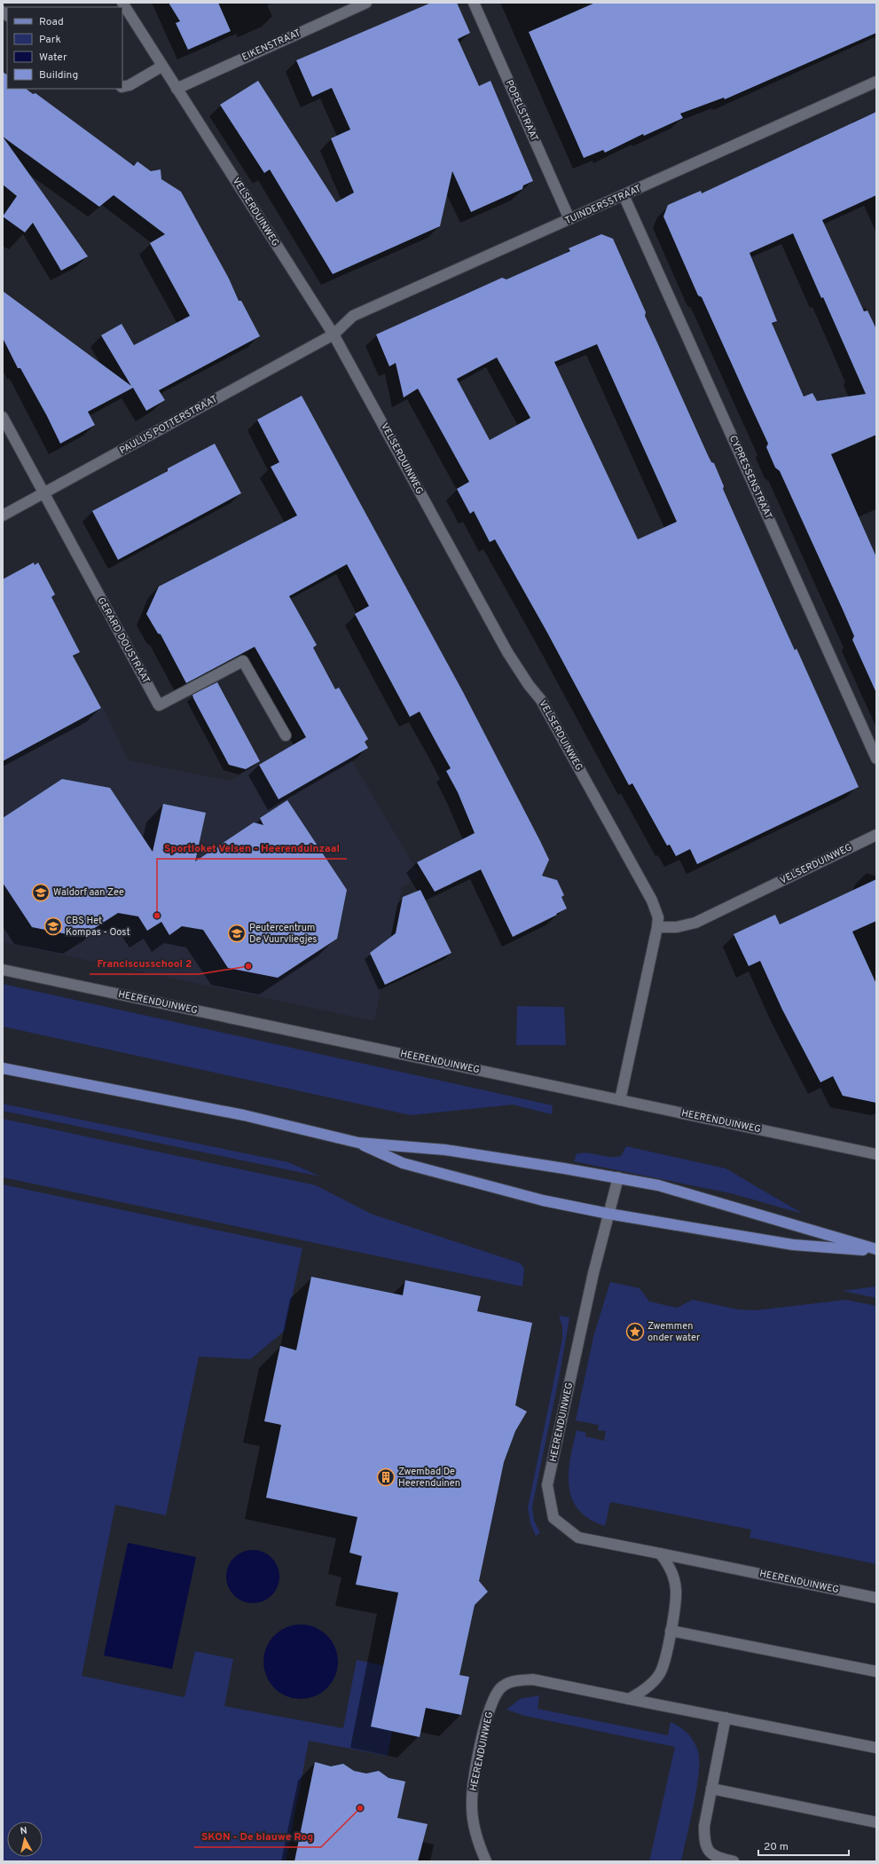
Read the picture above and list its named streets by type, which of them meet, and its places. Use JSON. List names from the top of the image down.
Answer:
{
  "streets": {
    "street": [
      "EIKENSTRAAT",
      "POPELSTRAAT",
      "TUINDERSSTRAAT",
      "VELSERDUINWEG",
      "PAULUS POTTERSTRAAT",
      "CYPRESSENSTRAAT",
      "GERARD DOUSTRAAT",
      "HEERENDUINWEG"
    ]
  },
  "crossings": [
    ["EIKENSTRAAT", "VELSERDUINWEG"],
    ["POPELSTRAAT", "TUINDERSSTRAAT"],
    ["TUINDERSSTRAAT", "VELSERDUINWEG"],
    ["TUINDERSSTRAAT", "PAULUS POTTERSTRAAT"],
    ["TUINDERSSTRAAT", "CYPRESSENSTRAAT"],
    ["VELSERDUINWEG", "PAULUS POTTERSTRAAT"],
    ["VELSERDUINWEG", "HEERENDUINWEG"],
    ["PAULUS POTTERSTRAAT", "GERARD DOUSTRAAT"]
  ],
  "places": {
    "school or university": ["Waldorf aan Zee", "CBS Het Kompas - Oost", "Peutercentrum De Vuurvliegjes"],
    "other": ["Sportloket Velsen - Heerenduinzaal", "Franciscusschool 2", "SKON - De blauwe Rog"],
    "place": ["Zwemmen onder water"],
    "building": ["Zwembad De Heerenduinen"]
  },
  "legend": [
    "Road",
    "Park",
    "Water",
    "Building"
  ],
  "scale_bar": "20 m",
  "north": "top"
}
